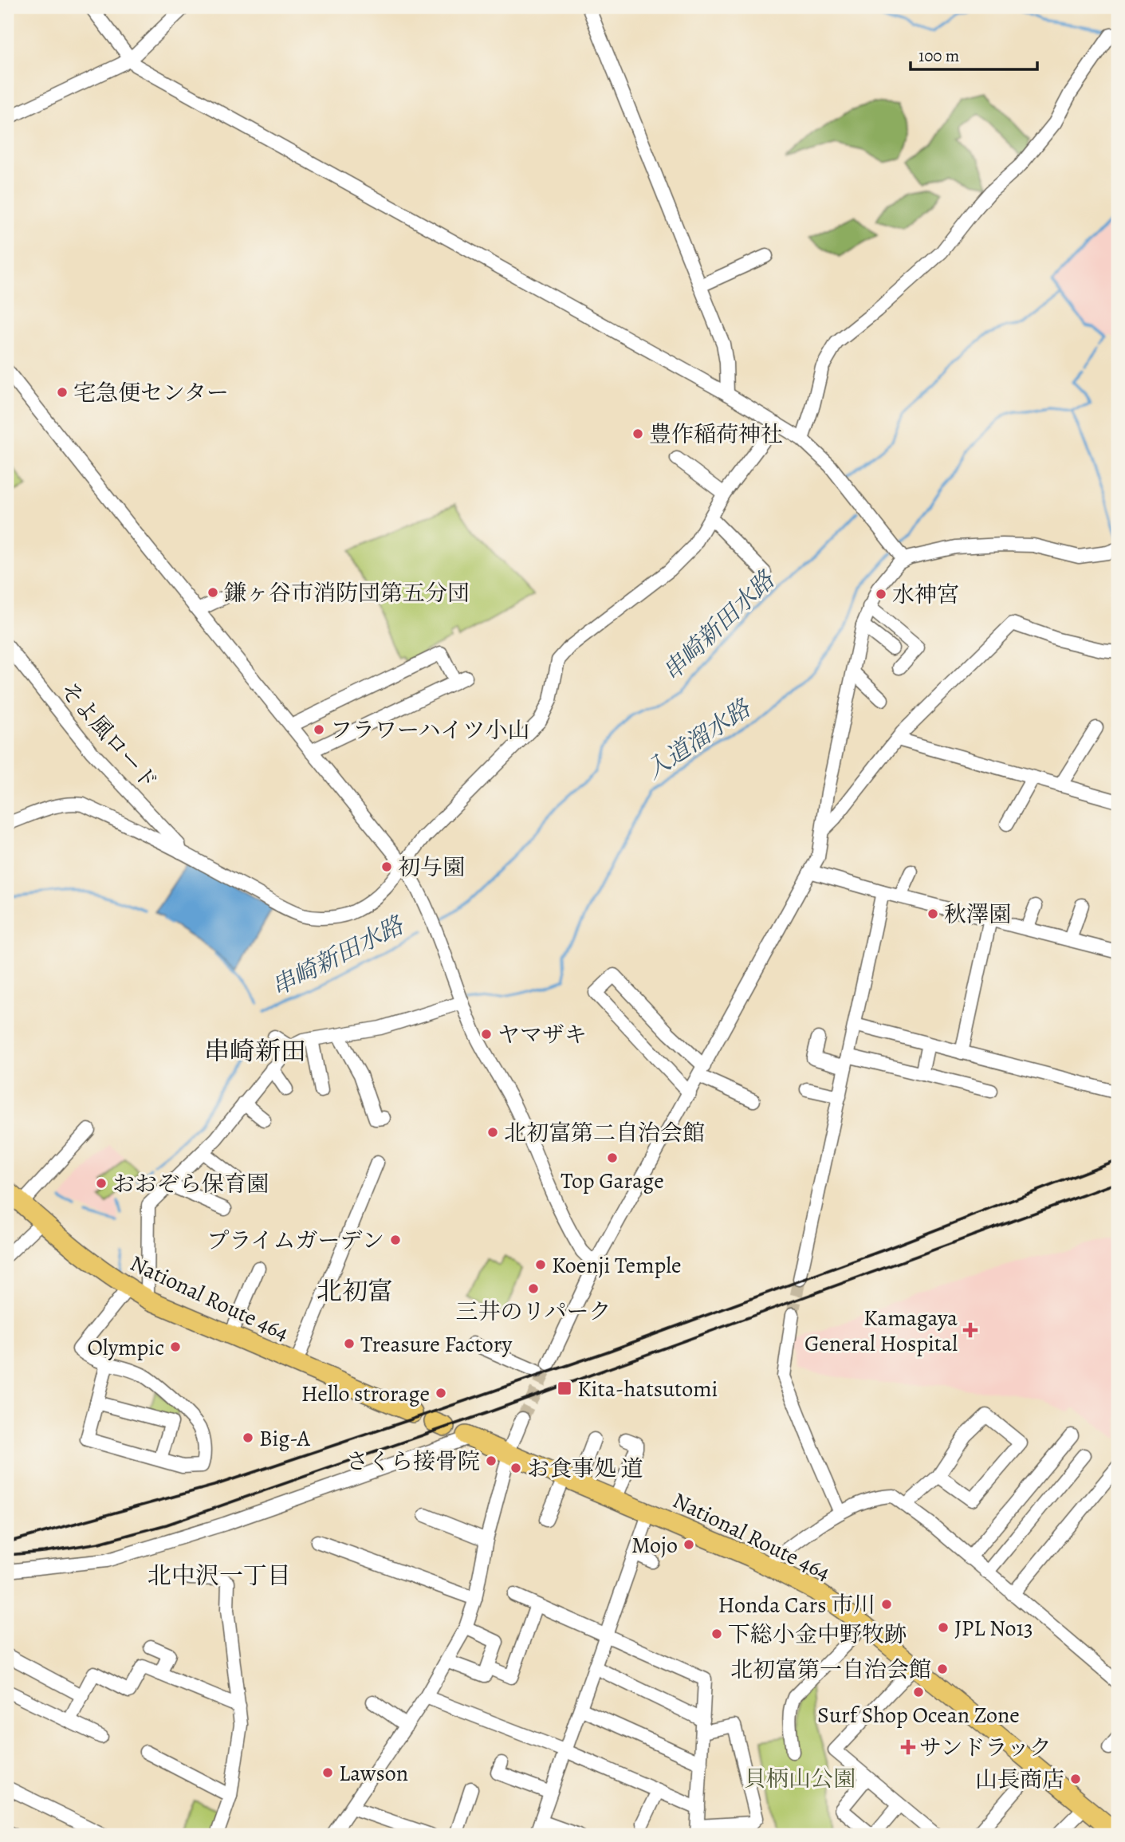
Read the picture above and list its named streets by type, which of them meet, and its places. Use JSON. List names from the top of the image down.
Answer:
{
  "streets": {
    "highway": ["National Route 464"],
    "street": ["そよ風ロード"]
  },
  "districts": ["串崎新田", "北初富", "北中沢一丁目"],
  "water": ["串崎新田水路", "入道溜水路"],
  "parks": ["貝柄山公園"],
  "places": {
    "other": [
      "宅急便センター",
      "豊作稲荷神社",
      "鎌ヶ谷市消防団第五分団",
      "水神宮",
      "フラワーハイツ小山",
      "初与園",
      "秋澤園",
      "ヤマザキ",
      "北初富第二自治会館",
      "Top Garage",
      "おおぞら保育園",
      "プライムガーデン",
      "Koenji Temple",
      "三井のリパーク",
      "Treasure Factory",
      "Olympic",
      "Hello strorage",
      "Big-A",
      "さくら接骨院",
      "お食事処 道",
      "Mojo",
      "Honda Cars 市川",
      "JPL No13",
      "下総小金中野牧跡",
      "北初富第一自治会館",
      "Surf Shop Ocean Zone",
      "Lawson",
      "山長商店"
    ],
    "health": ["Kamagaya General Hospital", "サンドラック"],
    "transit": ["Kita-hatsutomi"]
  },
  "scale_bar": "100 m"
}
